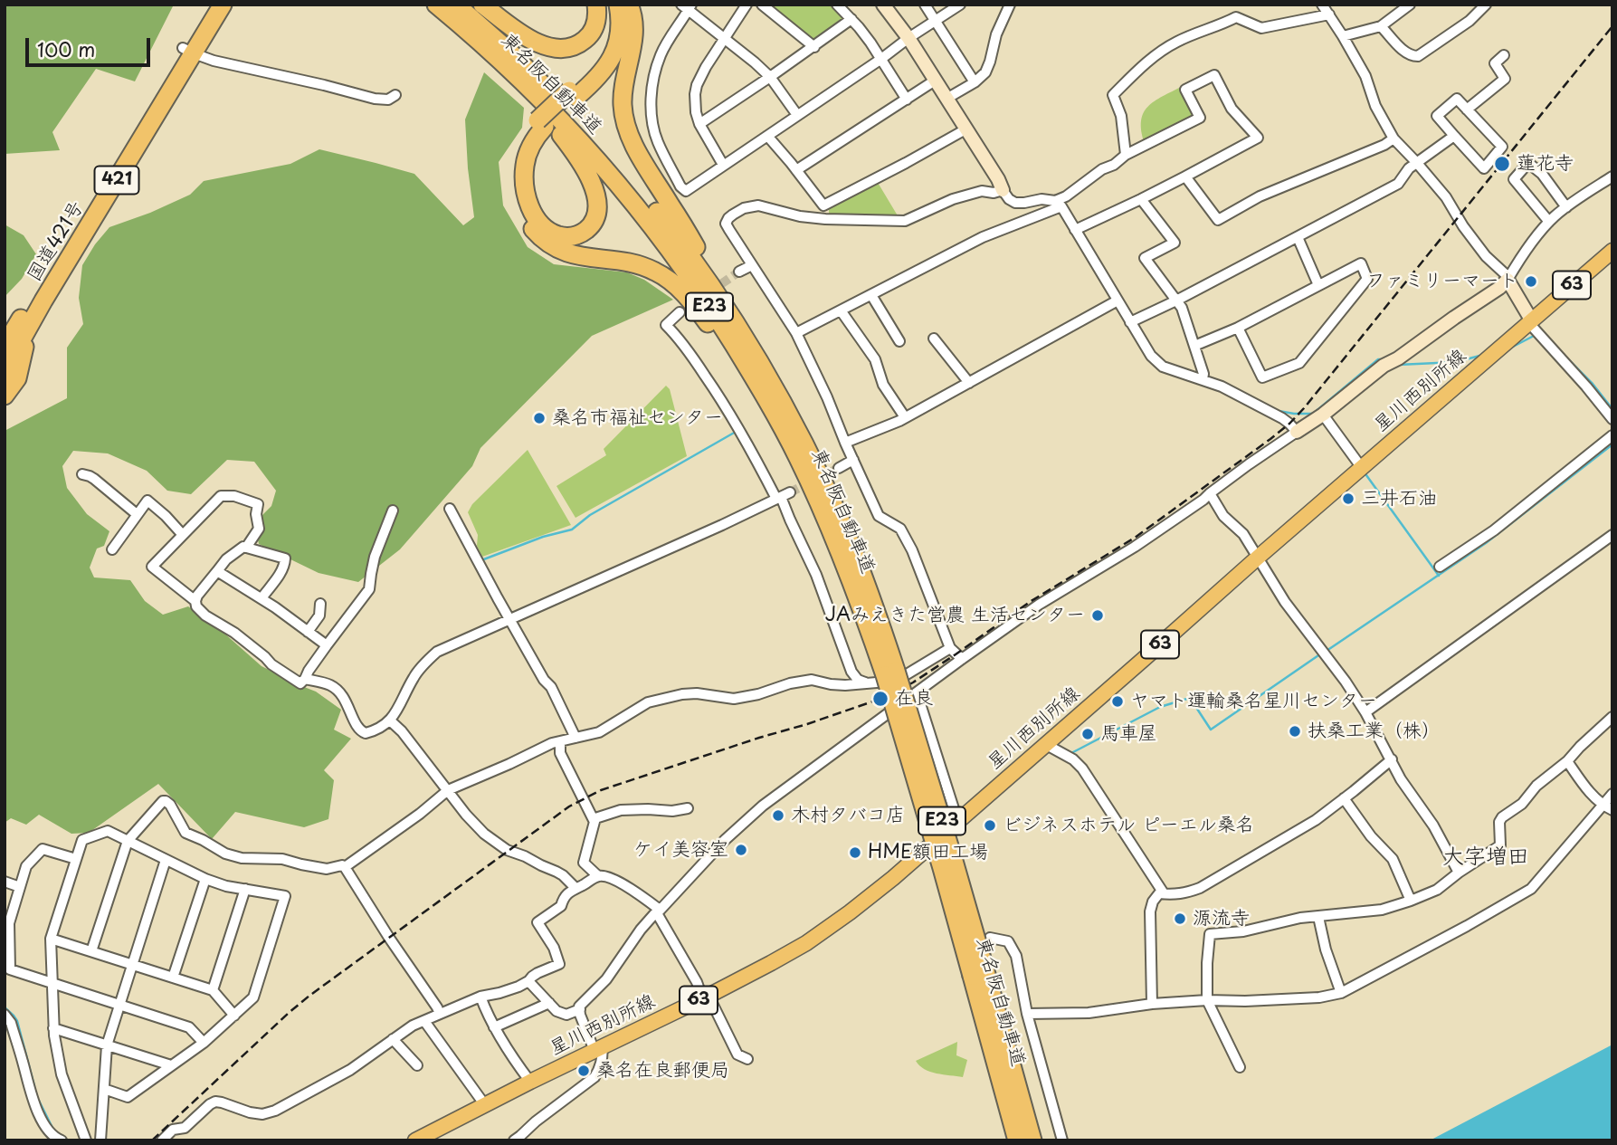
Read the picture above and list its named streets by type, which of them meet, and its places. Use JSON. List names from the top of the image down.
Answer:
{
  "streets": {
    "highway": [
      "東名阪自動車道",
      "421",
      "国道421号",
      "E23"
    ],
    "main road": ["63", "星川西別所線"]
  },
  "districts": ["大字増田"],
  "places": [
    "蓮花寺",
    "ファミリーマート",
    "桑名市福祉センター",
    "三井石油",
    "JAみえきた営農 生活センター",
    "在良",
    "ヤマト運輸桑名星川センター",
    "扶桑工業（株）",
    "馬車屋",
    "木村タバコ店",
    "ビジネスホテル ピーエル桑名",
    "ケイ美容室",
    "HME額田工場",
    "源流寺",
    "桑名在良郵便局"
  ],
  "scale_bar": "100 m"
}
